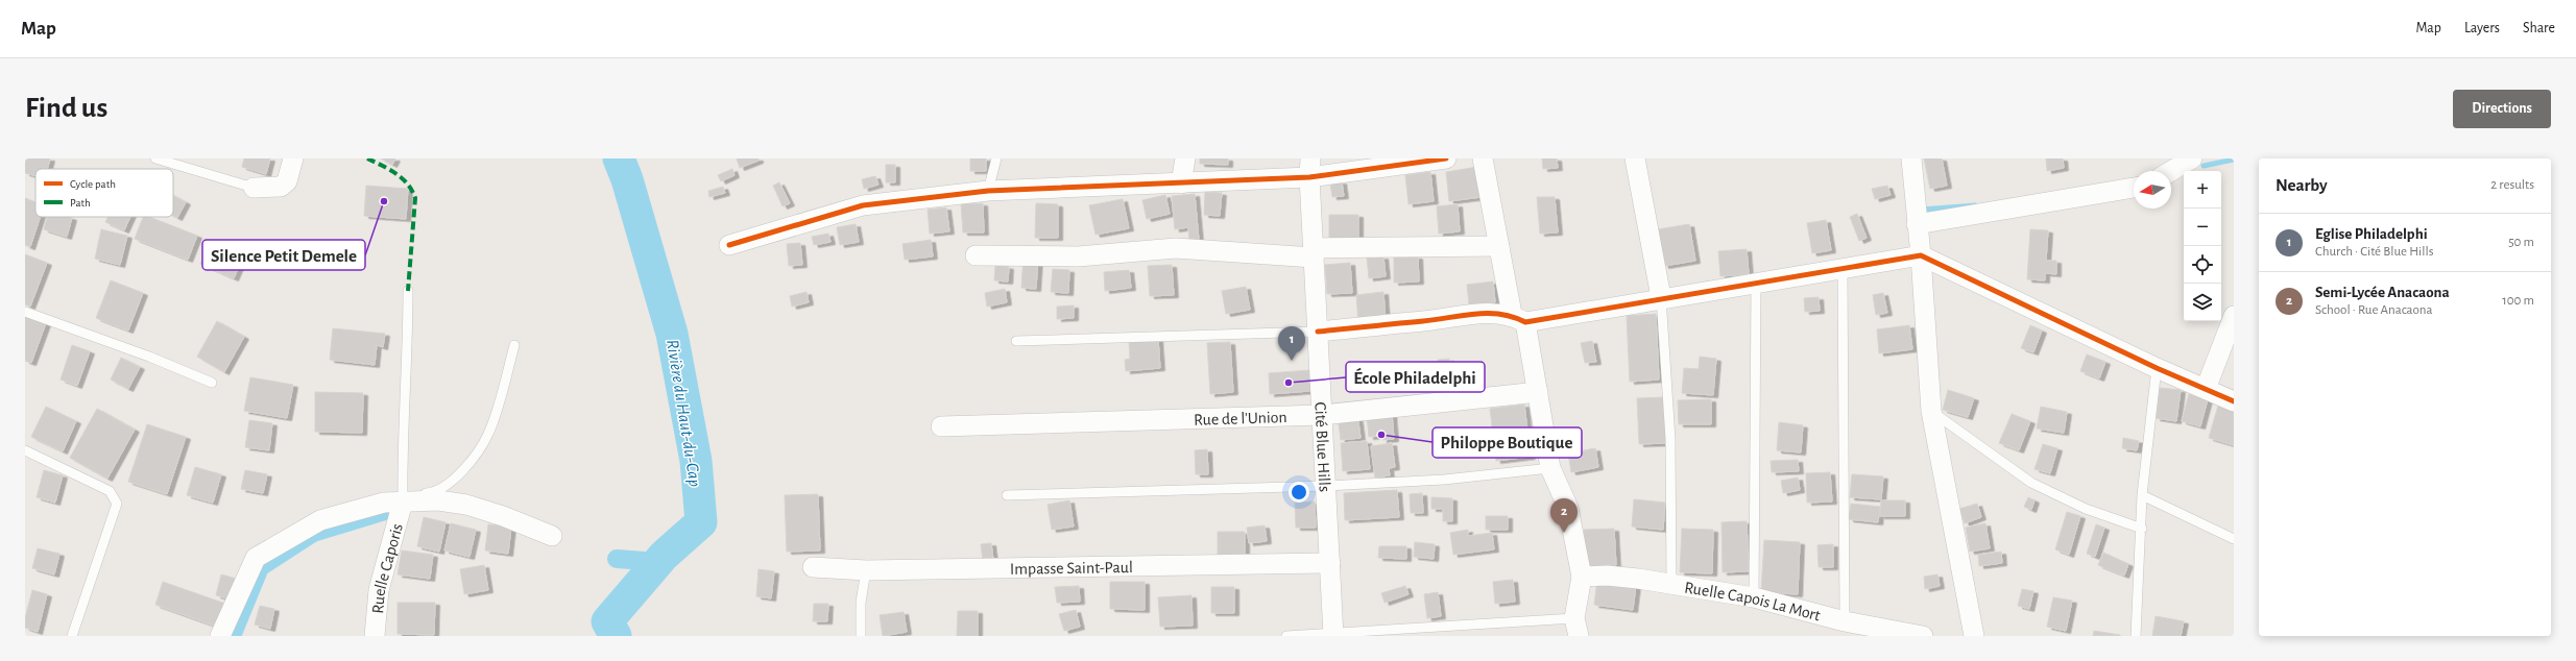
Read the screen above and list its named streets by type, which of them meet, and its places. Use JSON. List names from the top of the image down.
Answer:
{
  "streets": {
    "street": [
      "Rue de l'Union",
      "Cité Blue Hills",
      "Impasse Saint-Paul",
      "Ruelle Caporis",
      "Ruelle Capois La Mort"
    ]
  },
  "crossings": [
    ["Rue de l'Union", "Cité Blue Hills"],
    ["Cité Blue Hills", "Impasse Saint-Paul"]
  ],
  "water": ["Rivière du Haut-du-Cap"],
  "places": ["Silence Petit Demele", "École Philadelphi", "Philoppe Boutique"],
  "legend": ["Cycle path", "Path"],
  "north": "left",
  "page": {
    "header": "Map",
    "nav": ["Map", "Layers", "Share"],
    "buttons": "Directions",
    "title": "Find us",
    "heading": ["Nearby", "2 results"],
    "map_buttons": ["+", "−"],
    "list": [
      {
        "mark": "1",
        "name": "Eglise Philadelphi",
        "note": "Church · Cité Blue Hills",
        "value": "50 m"
      },
      {
        "mark": "2",
        "name": "Semi-Lycée Anacaona",
        "note": "School · Rue Anacaona",
        "value": "100 m"
      }
    ],
    "pins": ["1", "2"]
  }
}
